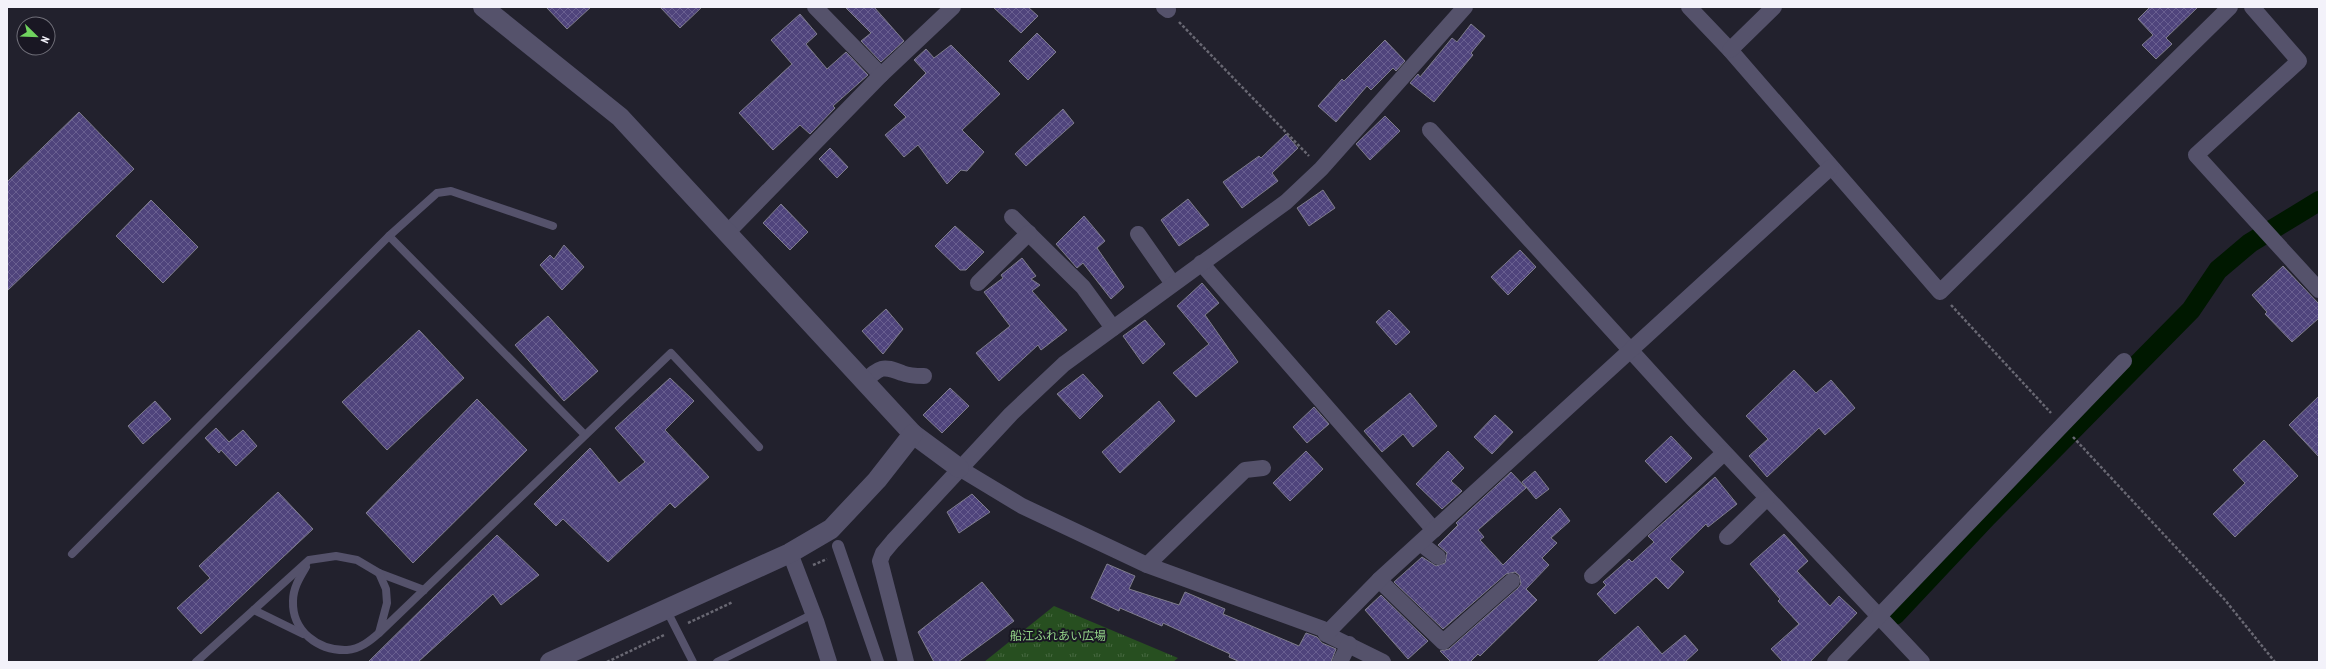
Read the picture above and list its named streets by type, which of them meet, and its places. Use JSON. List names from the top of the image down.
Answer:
{
  "parks": ["船江ふれあい広場"],
  "north": "bottom right"
}
